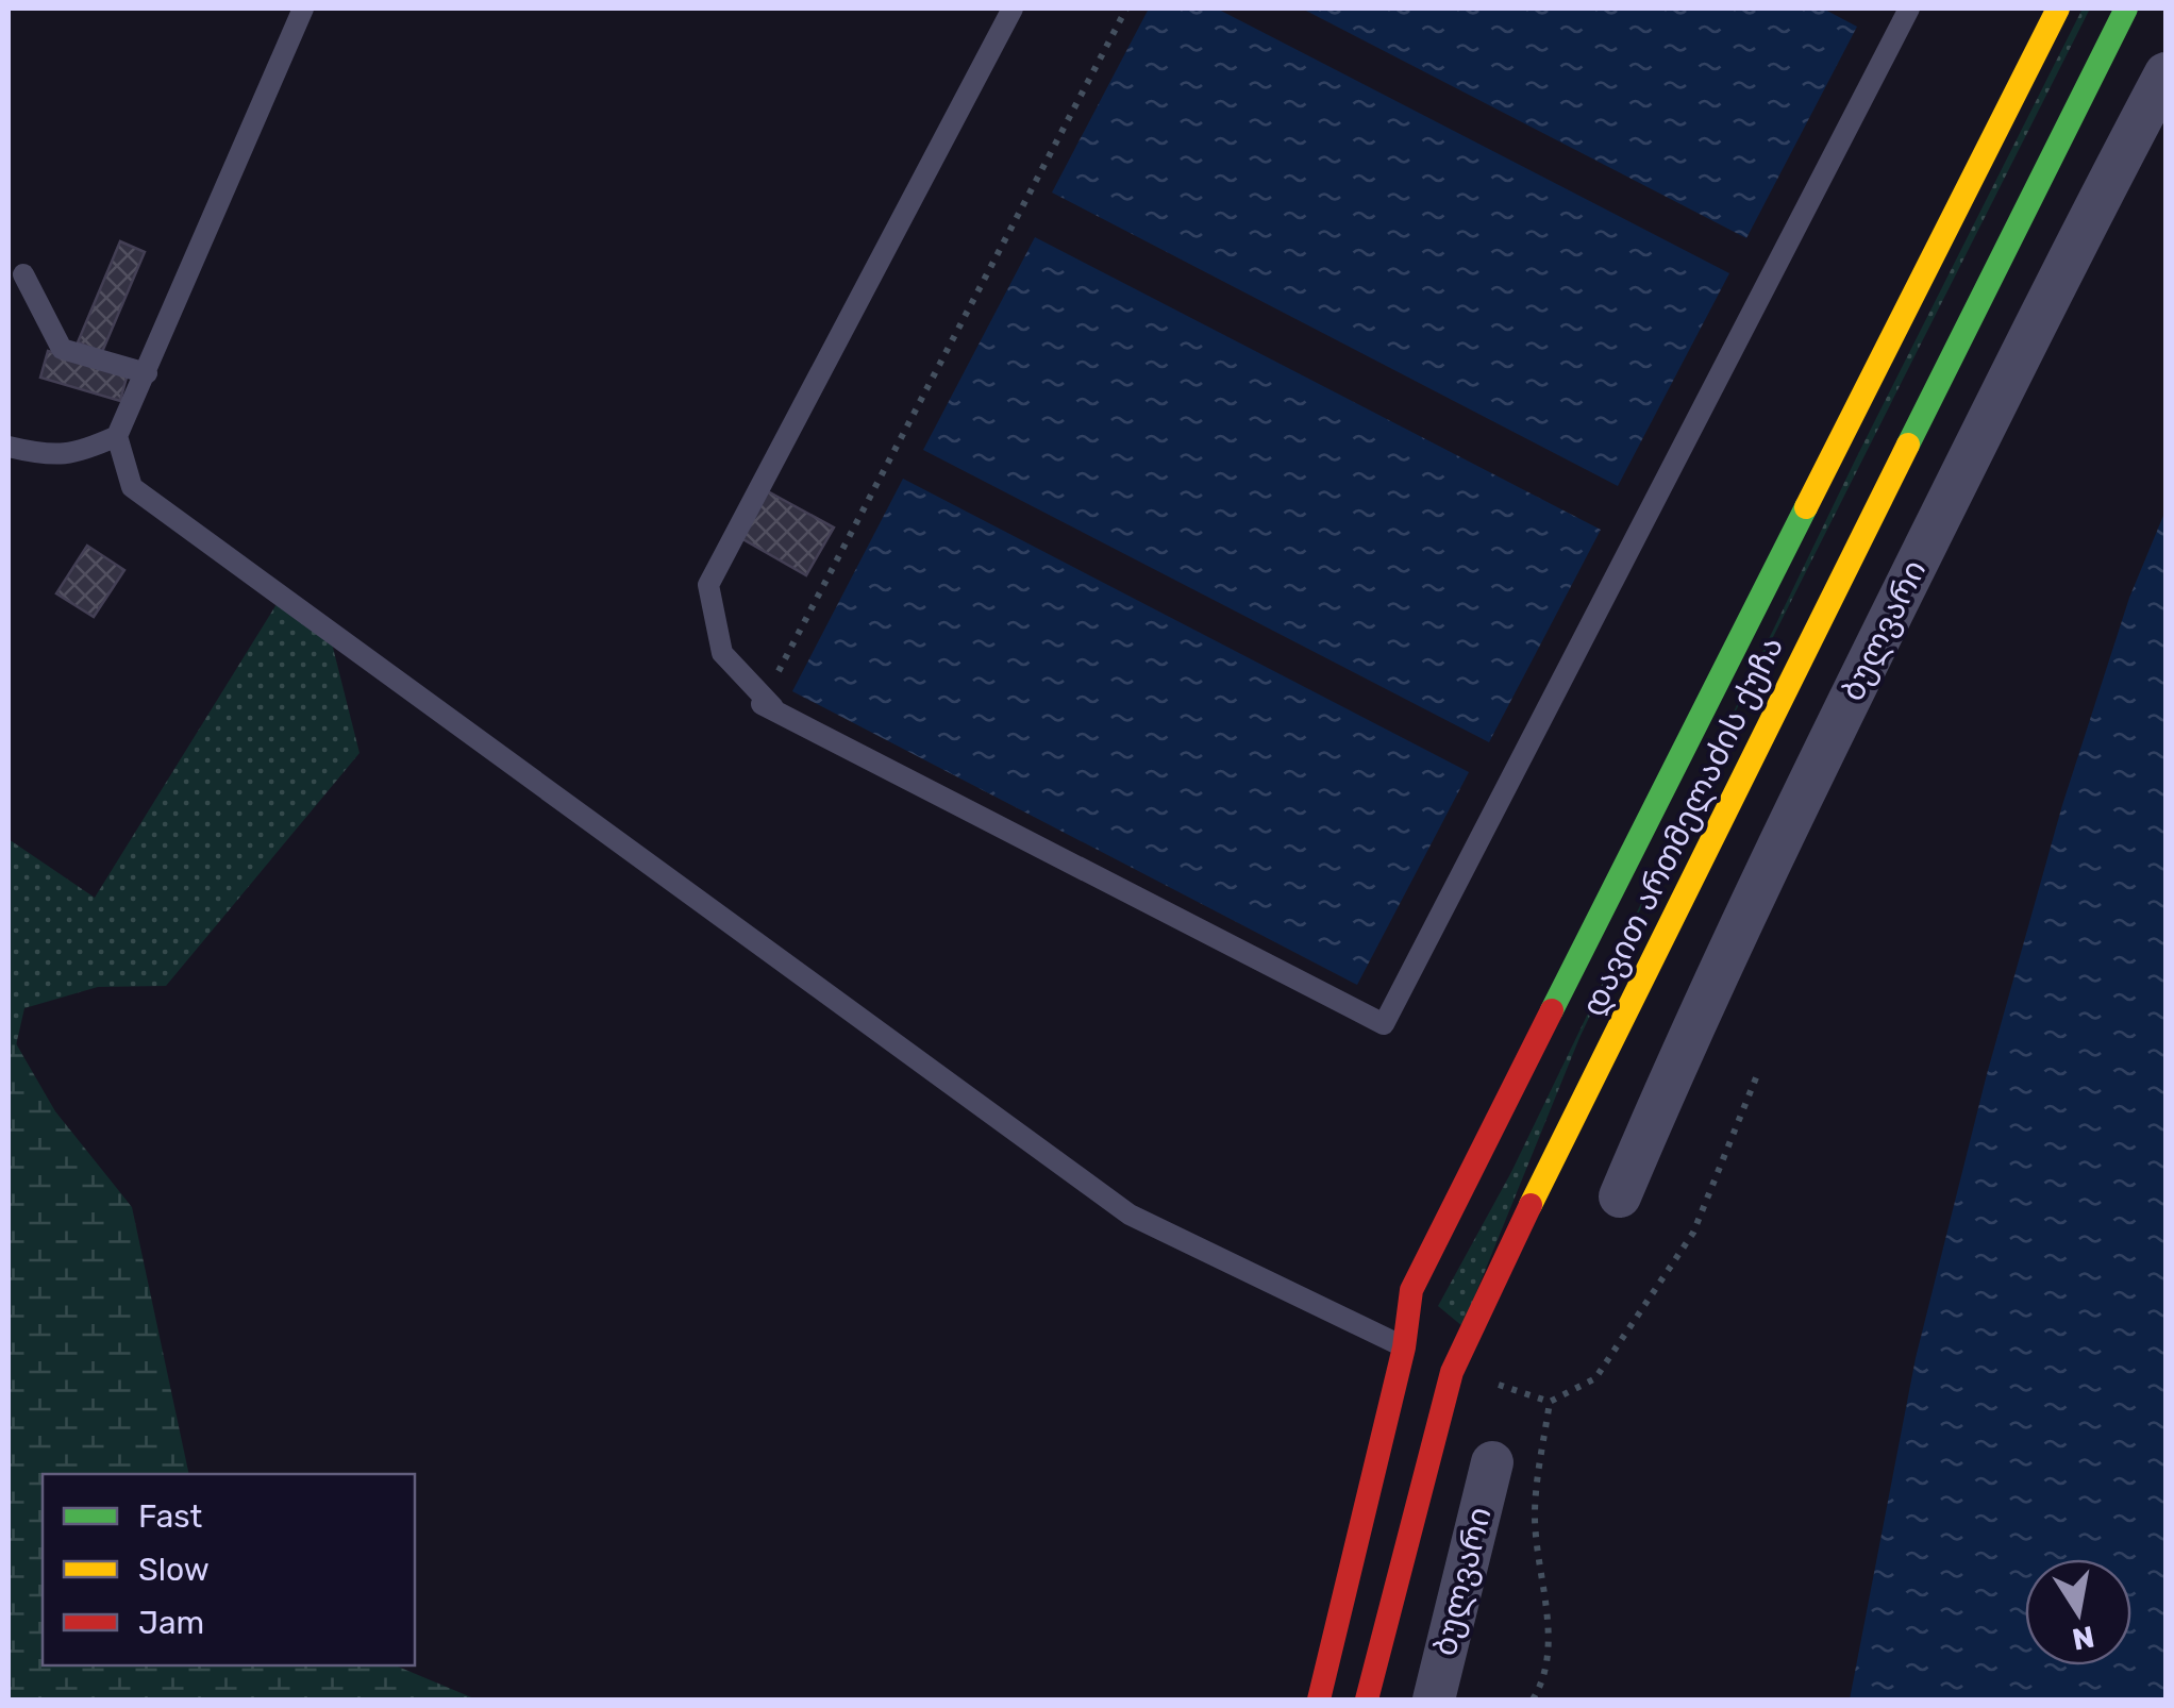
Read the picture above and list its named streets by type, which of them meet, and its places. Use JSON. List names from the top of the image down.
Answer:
{
  "streets": {
    "street": ["ბულვარი", "დავით ართმელაძის ქუჩა"]
  },
  "legend": ["Fast", "Slow", "Jam"],
  "north": "bottom"
}
